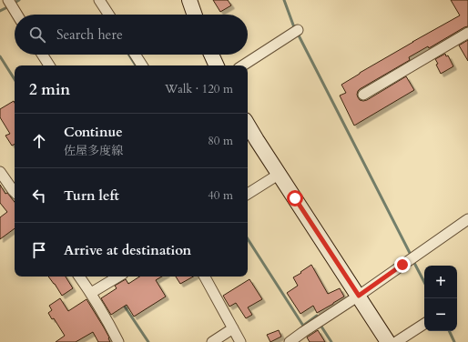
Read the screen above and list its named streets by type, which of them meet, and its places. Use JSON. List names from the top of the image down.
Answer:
{
  "page": {
    "search": "Search here",
    "heading": ["2 min", "Walk · 120 m"],
    "list": [
      ["Continue", "佐屋多度線", "80 m"],
      ["Turn left", "40 m"],
      "Arrive at destination"
    ],
    "map_buttons": ["+", "−"]
  }
}
